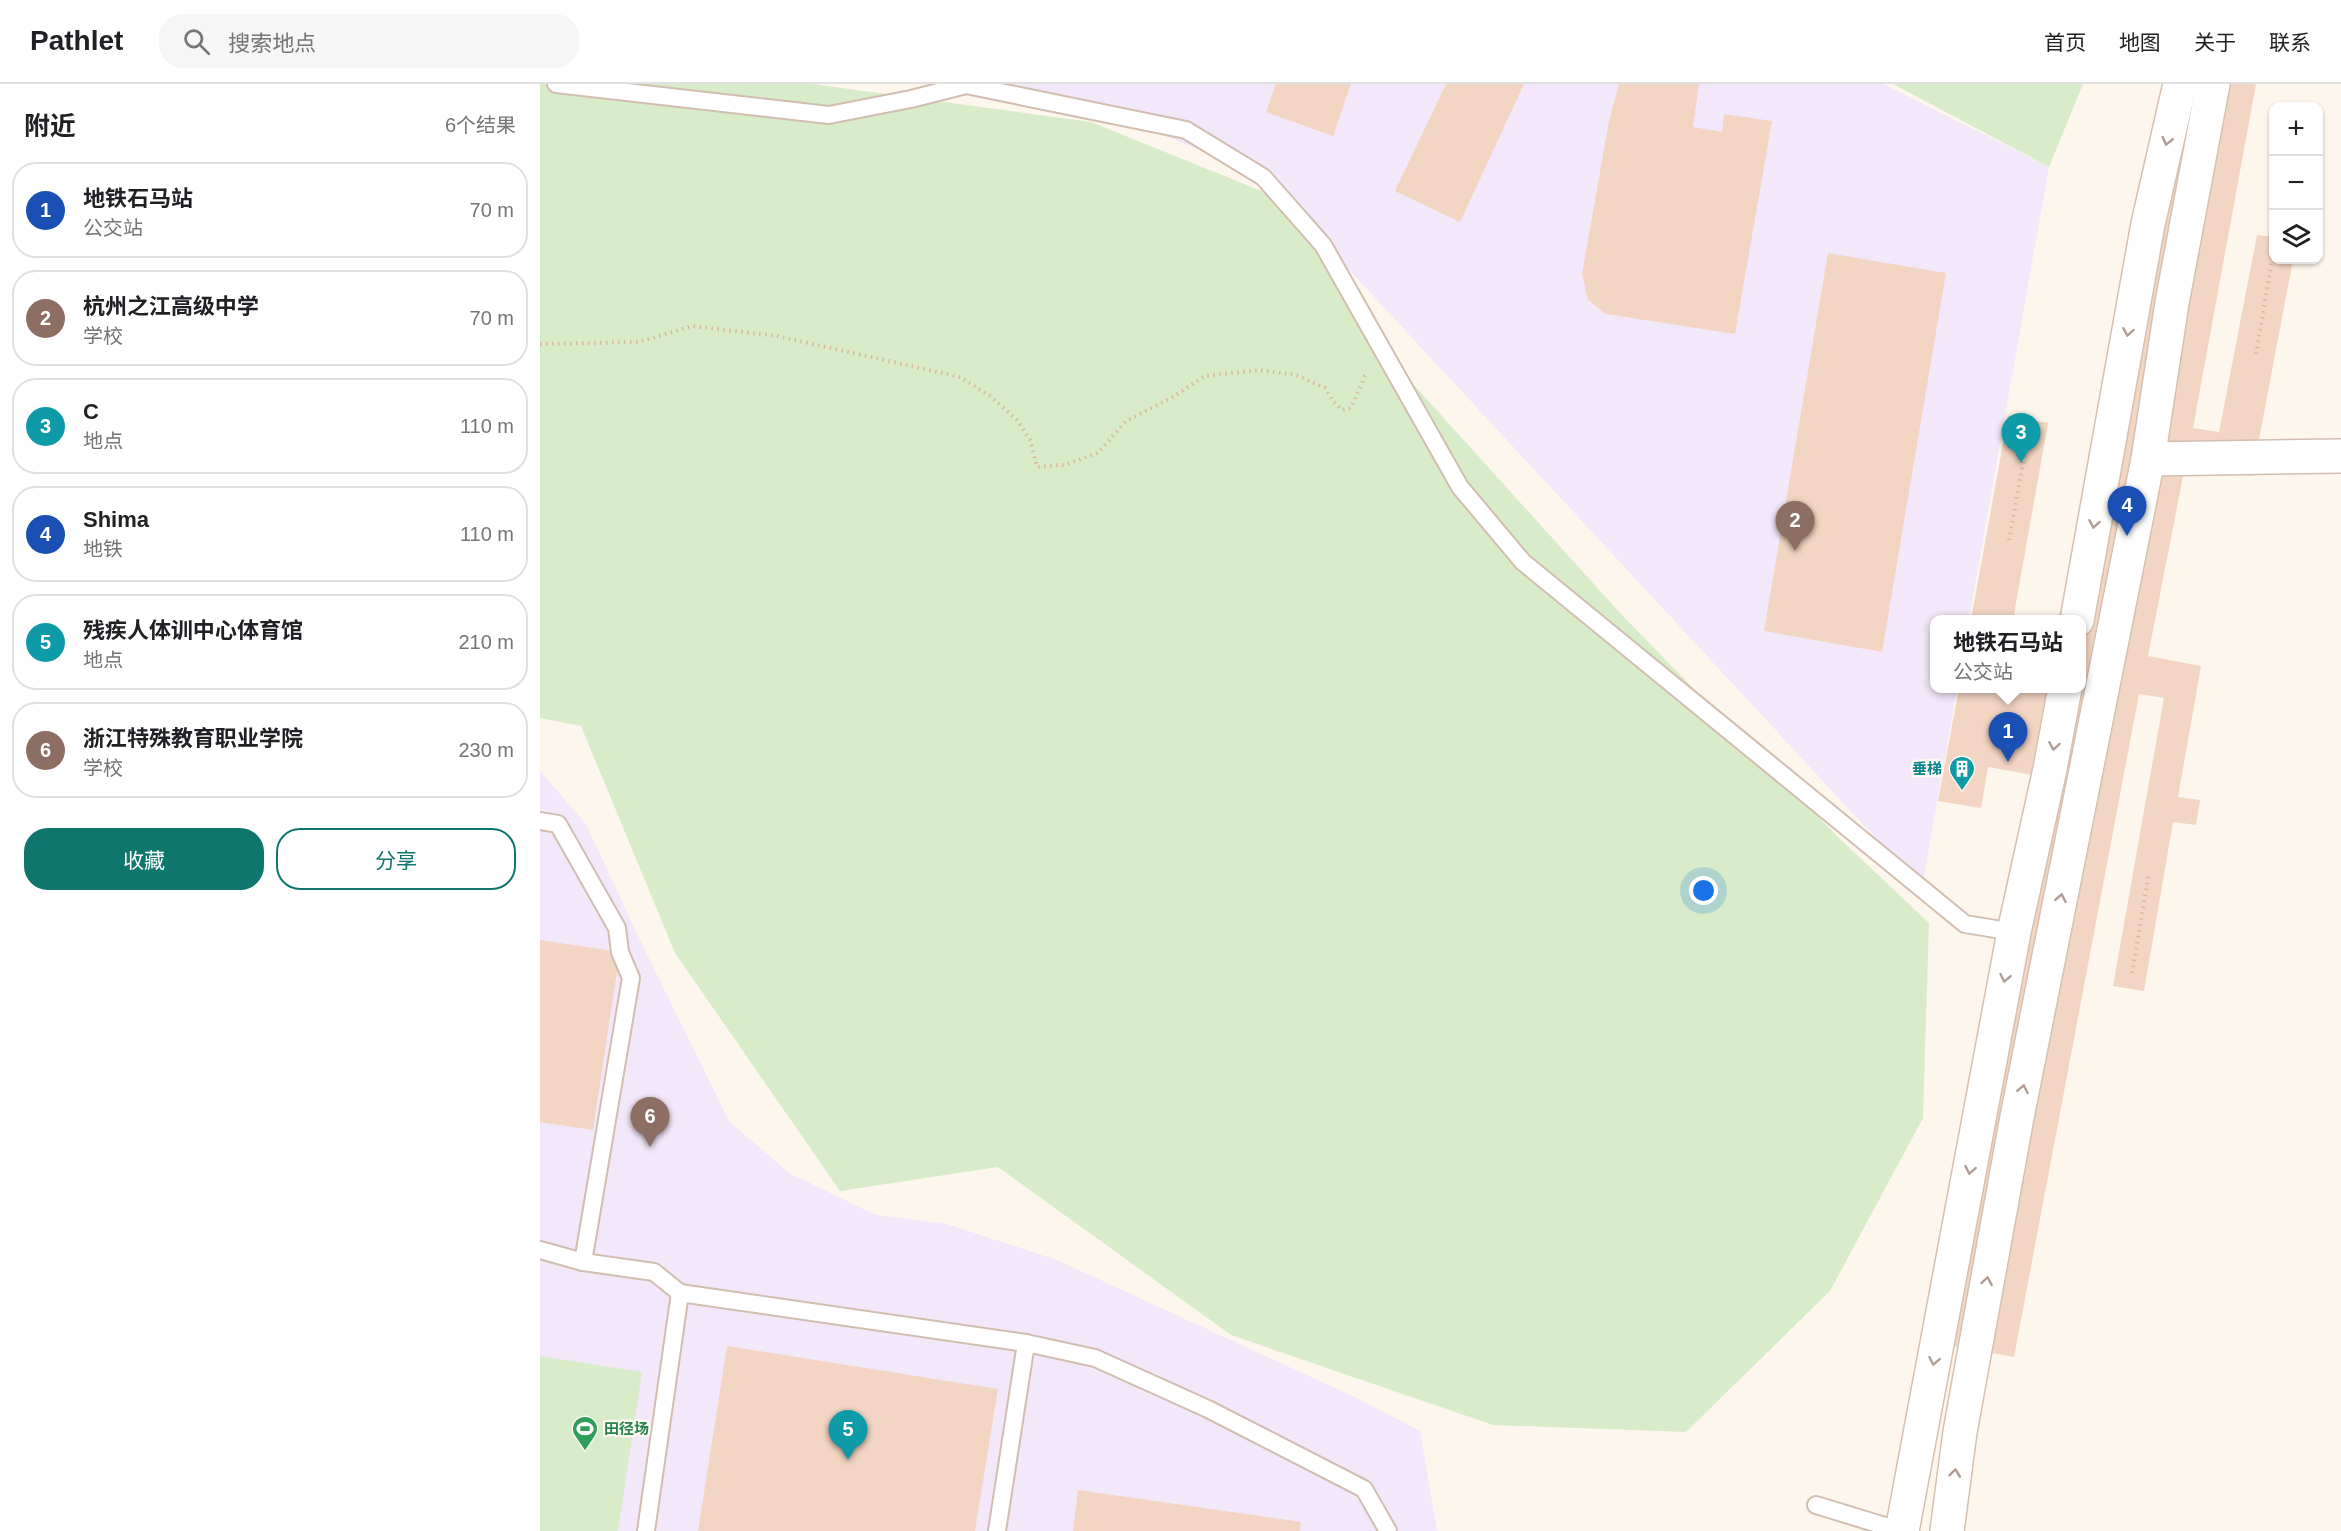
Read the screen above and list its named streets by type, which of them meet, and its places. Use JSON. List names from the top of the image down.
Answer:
{
  "places": {
    "building": ["垂梯"],
    "sports": ["田径场"]
  },
  "page": {
    "header": "Pathlet",
    "search": "搜索地点",
    "nav": [
      "首页",
      "地图",
      "关于",
      "联系"
    ],
    "heading": ["附近", "6个结果"],
    "map_buttons": ["+", "−"],
    "list": [
      {
        "mark": "1",
        "name": "地铁石马站",
        "note": "公交站",
        "value": "70 m"
      },
      {
        "mark": "2",
        "name": "杭州之江高级中学",
        "note": "学校",
        "value": "70 m"
      },
      {
        "mark": "3",
        "name": "C",
        "note": "地点",
        "value": "110 m"
      },
      {
        "mark": "4",
        "name": "Shima",
        "note": "地铁",
        "value": "110 m"
      },
      {
        "mark": "5",
        "name": "残疾人体训中心体育馆",
        "note": "地点",
        "value": "210 m"
      },
      {
        "mark": "6",
        "name": "浙江特殊教育职业学院",
        "note": "学校",
        "value": "230 m"
      }
    ],
    "pins": [
      "3",
      "4",
      "2",
      "1",
      "6",
      "5"
    ],
    "popup": ["地铁石马站", "公交站"],
    "buttons": ["收藏", "分享"]
  }
}
